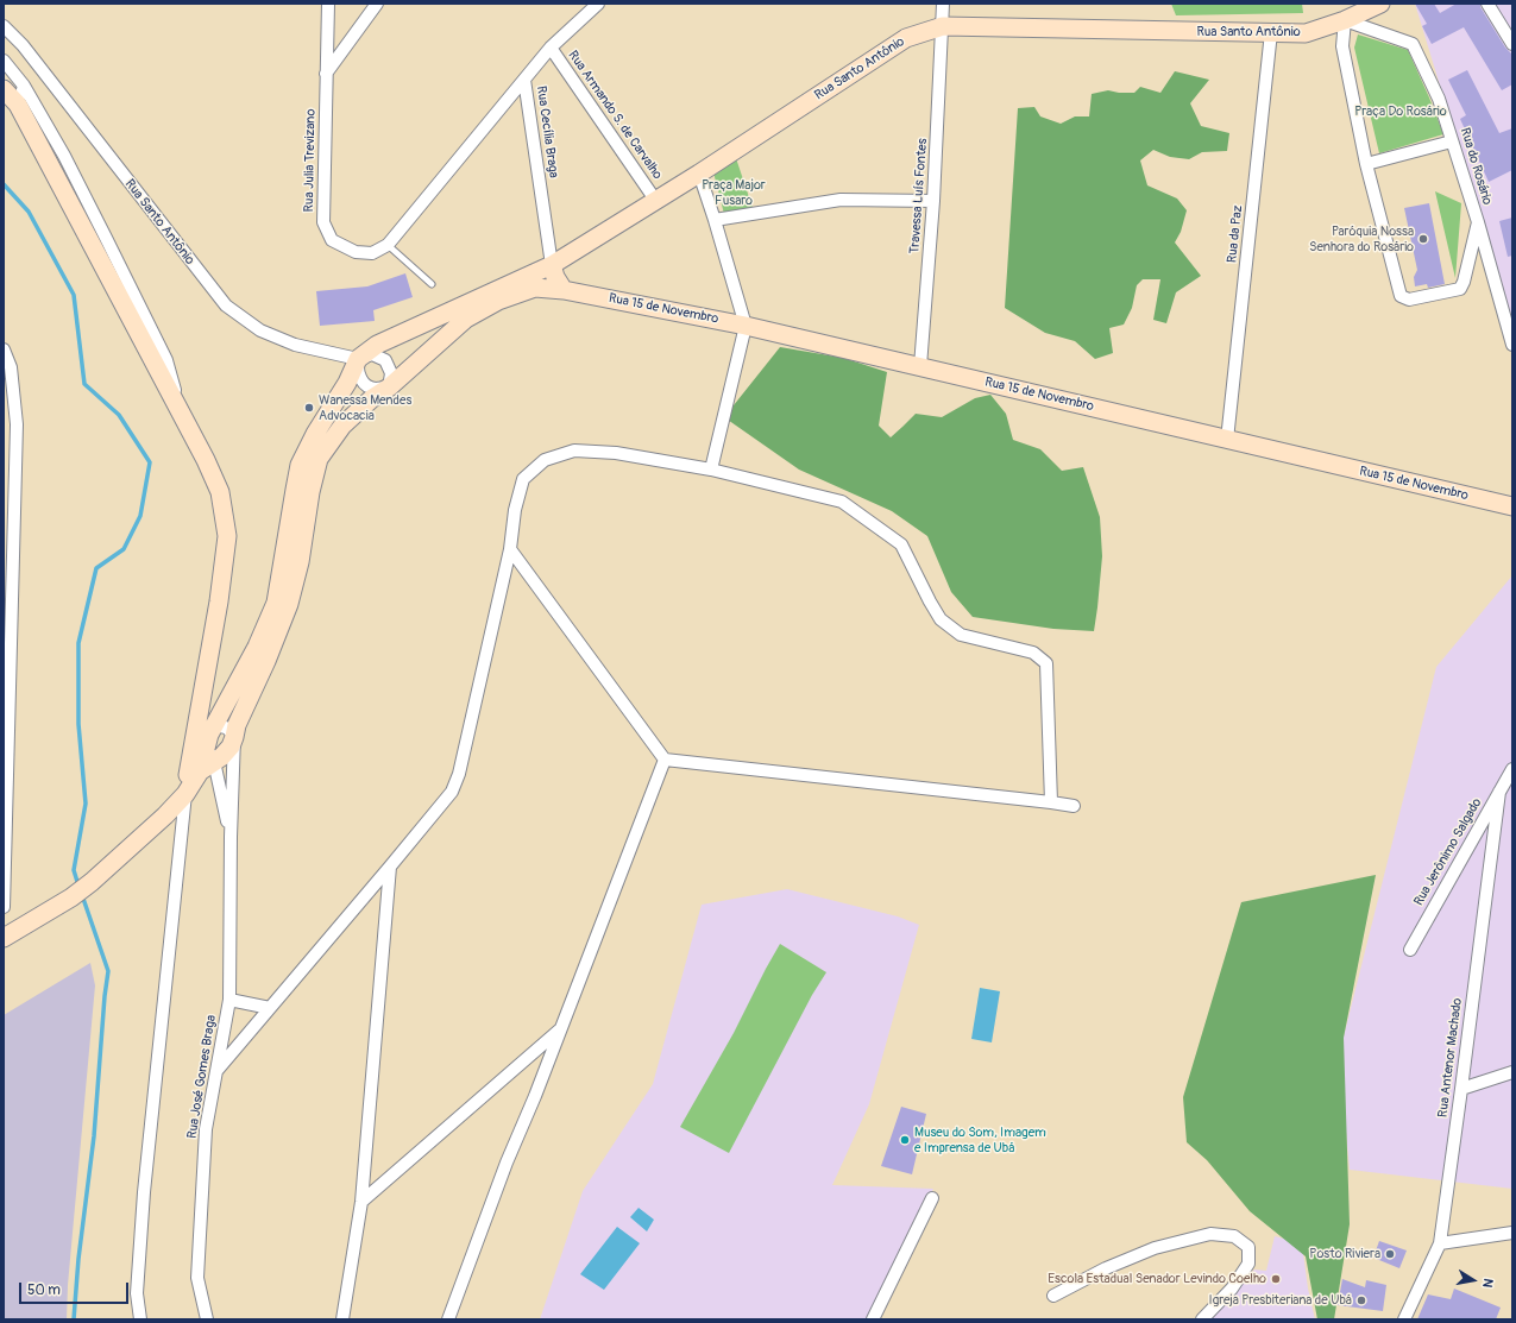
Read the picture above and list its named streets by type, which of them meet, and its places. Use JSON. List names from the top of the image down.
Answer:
{
  "streets": {
    "street": [
      "Rua Santo Antônio",
      "Rua Armando S. de Carvalho",
      "Rua Cecília Braga",
      "Rua Julia Trevizano",
      "Rua do Rosário",
      "Travessa Luís Fontes",
      "Rua da Paz",
      "Rua 15 de Novembro",
      "Rua Jerônimo Salgado",
      "Rua Antenor Machado",
      "Rua José Gomes Braga"
    ]
  },
  "crossings": [
    ["Rua Santo Antônio", "Rua Armando S. de Carvalho"],
    ["Rua Santo Antônio", "Rua Cecília Braga"],
    ["Rua Santo Antônio", "Rua do Rosário"],
    ["Rua Santo Antônio", "Travessa Luís Fontes"],
    ["Rua Santo Antônio", "Rua da Paz"],
    ["Rua Santo Antônio", "Rua 15 de Novembro"],
    ["Rua Armando S. de Carvalho", "Rua Cecília Braga"],
    ["Travessa Luís Fontes", "Rua 15 de Novembro"],
    ["Rua da Paz", "Rua 15 de Novembro"],
    ["Rua Jerônimo Salgado", "Rua Antenor Machado"]
  ],
  "parks": ["Praça Do Rosário", "Praça Major Fusaro"],
  "places": [
    "Paróquia Nossa Senhora do Rosário",
    "Wanessa Mendes Advocacia",
    "Museu do Som, Imagem e Imprensa de Ubá",
    "Posto Riviera",
    "Escola Estadual Senador Levindo Coelho",
    "Igreja Presbiteriana de Ubá"
  ],
  "scale_bar": "50 m",
  "north": "right"
}
